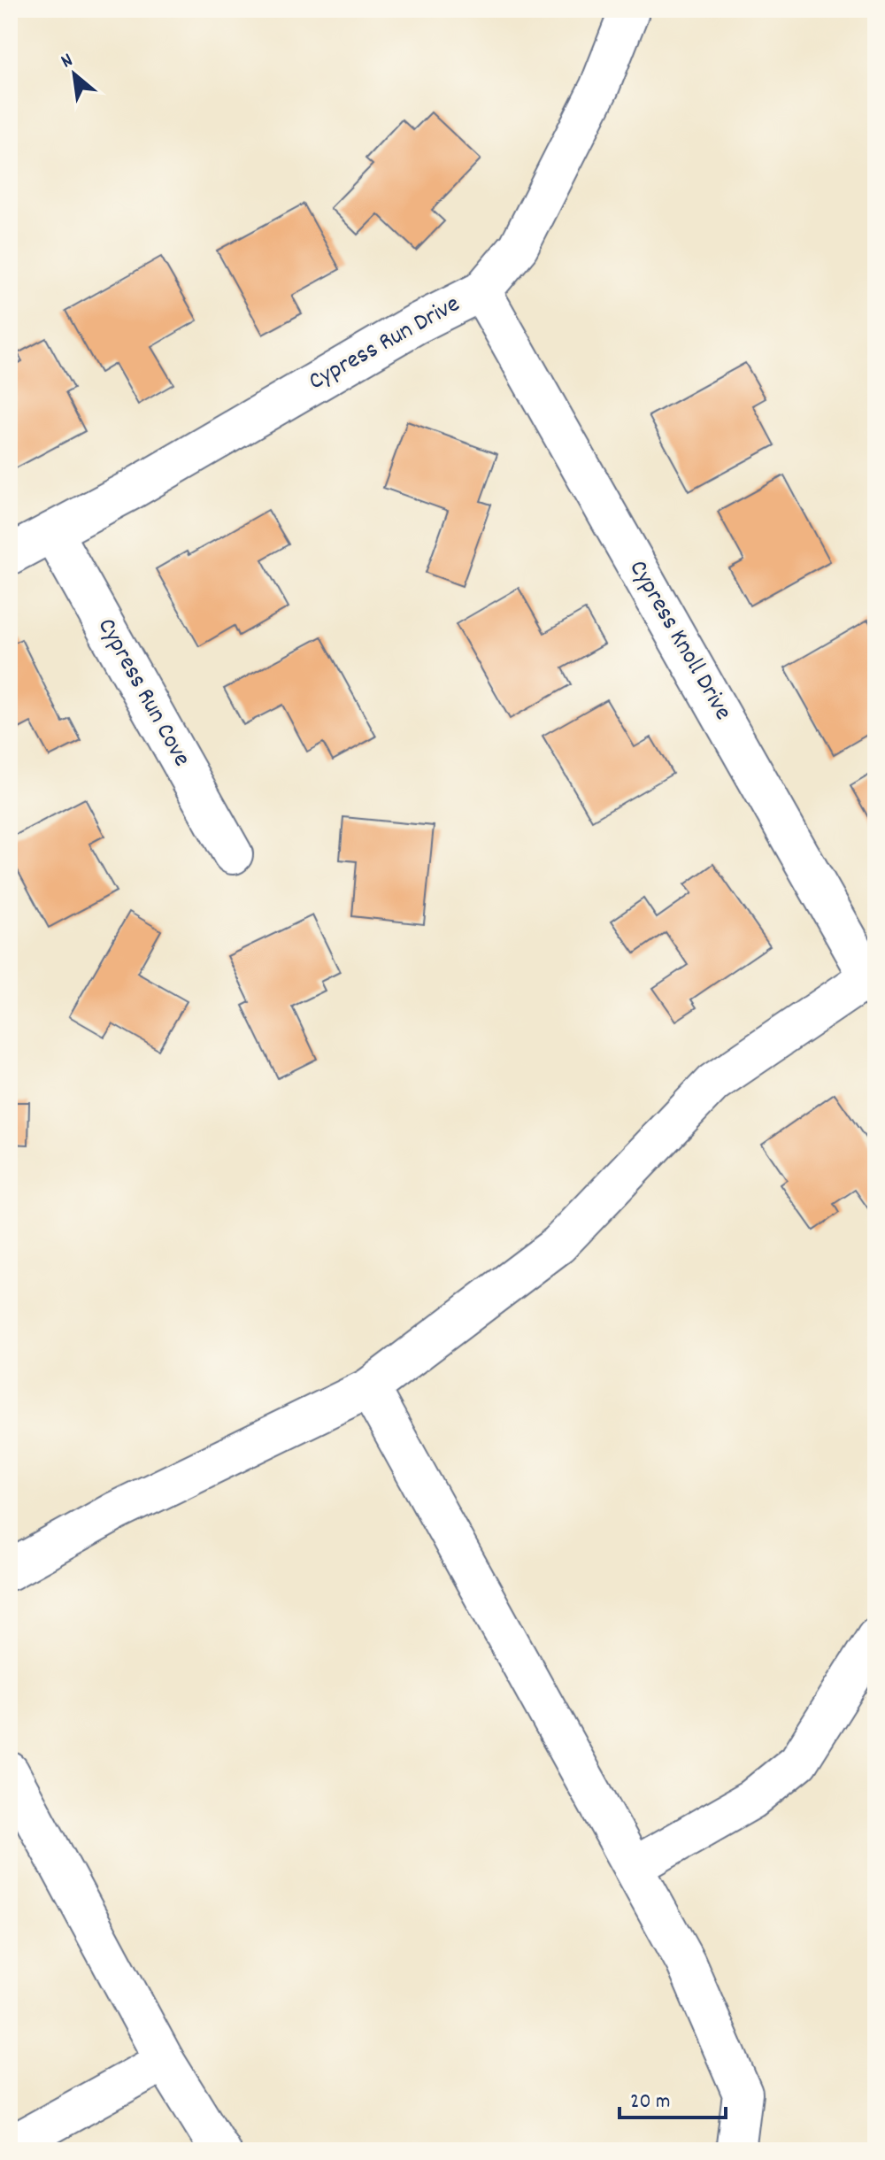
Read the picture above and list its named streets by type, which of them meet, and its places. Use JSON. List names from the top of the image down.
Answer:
{
  "streets": {
    "street": ["Cypress Run Drive", "Cypress Knoll Drive", "Cypress Run Cove"]
  },
  "crossings": [
    ["Cypress Run Drive", "Cypress Knoll Drive"],
    ["Cypress Run Drive", "Cypress Run Cove"]
  ],
  "scale_bar": "20 m",
  "north": "top left"
}
